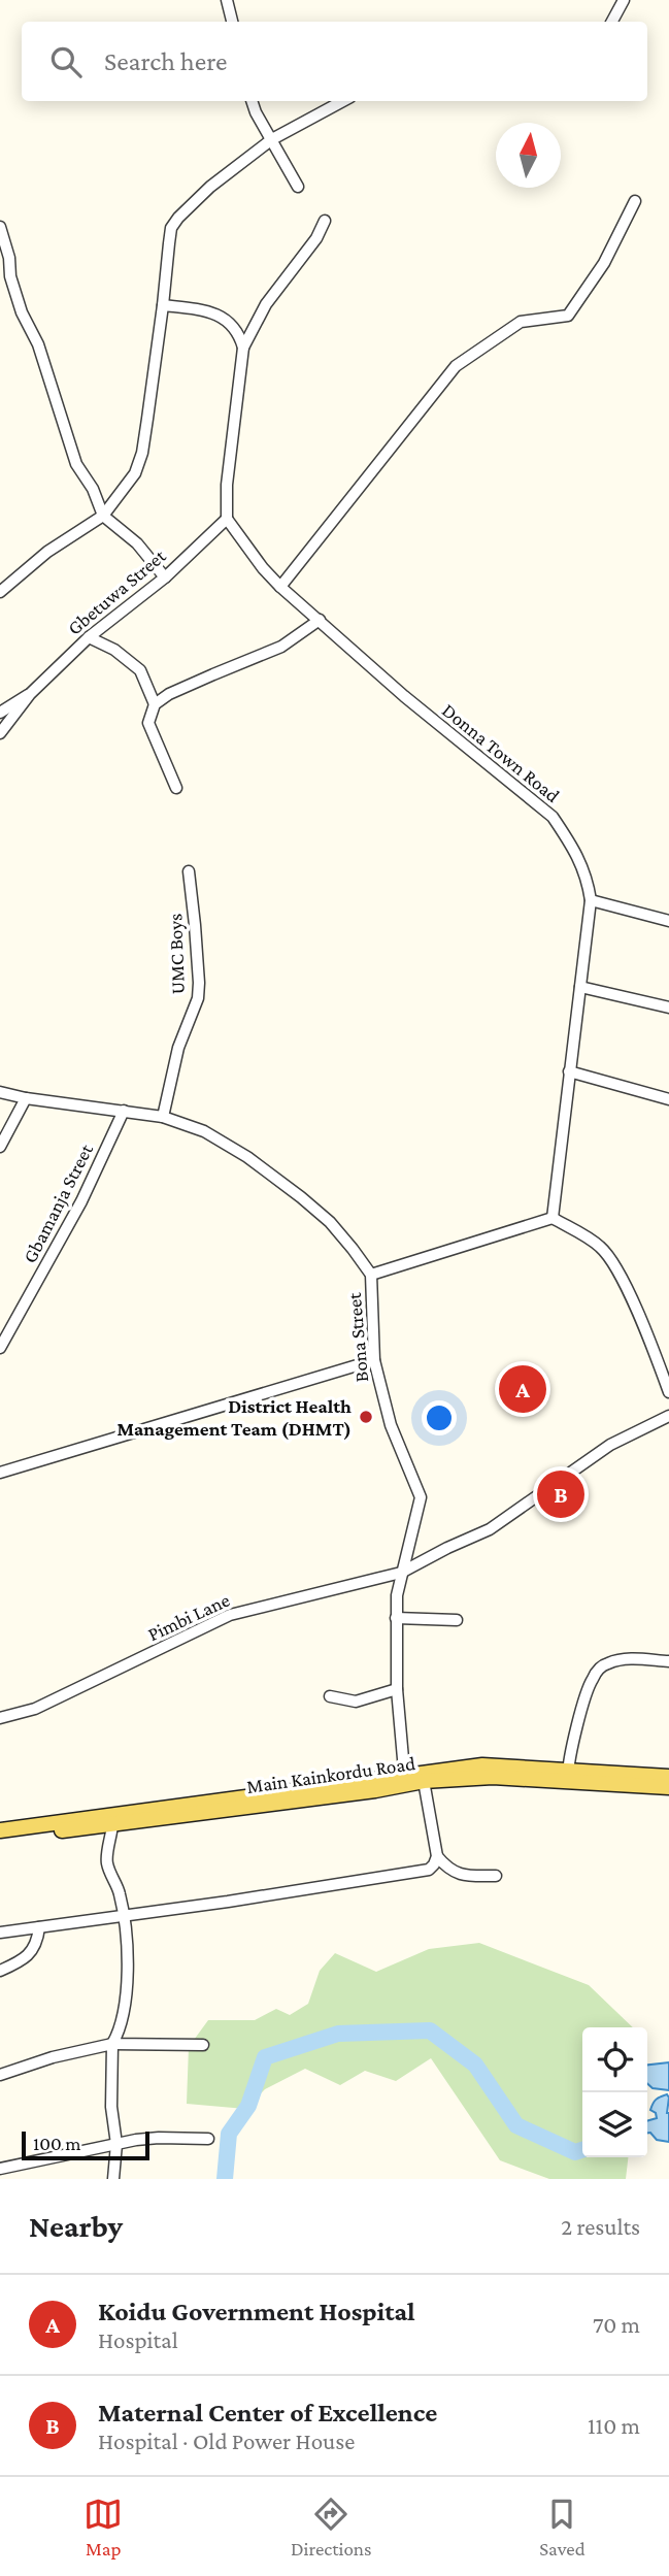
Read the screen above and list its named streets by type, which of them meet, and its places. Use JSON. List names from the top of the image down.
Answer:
{
  "streets": {
    "main road": ["Main Kainkordu Road"],
    "street": [
      "Gbetuwa Street",
      "Donna Town Road",
      "UMC Boys",
      "Gbamanja Street",
      "Bona Street",
      "Pimbi Lane"
    ]
  },
  "crossings": [
    ["Gbetuwa Street", "Donna Town Road"],
    ["UMC Boys", "Bona Street"],
    ["Gbamanja Street", "Bona Street"],
    ["Bona Street", "Pimbi Lane"],
    ["Bona Street", "Main Kainkordu Road"]
  ],
  "places": ["District Health Management Team (DHMT)"],
  "scale_bar": "100 m",
  "north": "top",
  "page": {
    "search": "Search here",
    "pins": ["A", "B"],
    "scale": "100 m",
    "heading": ["Nearby", "2 results"],
    "list": [
      {
        "mark": "A",
        "name": "Koidu Government Hospital",
        "note": "Hospital",
        "value": "70 m"
      },
      {
        "mark": "B",
        "name": "Maternal Center of Excellence",
        "note": "Hospital · Old Power House",
        "value": "110 m"
      }
    ],
    "nav": ["Map", "Directions", "Saved"]
  }
}
